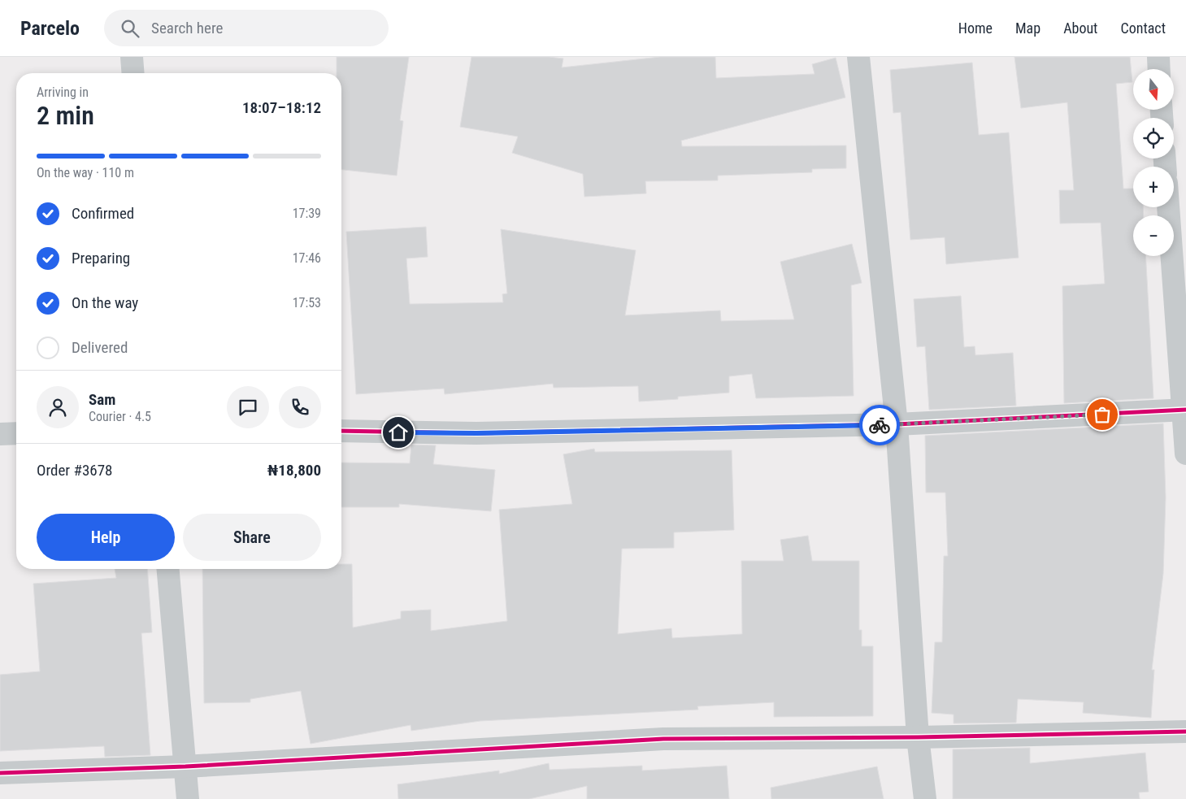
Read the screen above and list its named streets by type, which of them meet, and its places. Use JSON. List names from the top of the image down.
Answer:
{
  "north": "bottom",
  "page": {
    "header": "Parcelo",
    "search": "Search here",
    "nav": [
      "Home",
      "Map",
      "About",
      "Contact"
    ],
    "map_buttons": ["+", "−"],
    "heading": ["2 min", "Arriving in", "18:07–18:12"],
    "panel": [
      "Sam",
      "Courier · 4.5",
      "Order #3678",
      "₦18,800"
    ],
    "bar": "On the way · 110 m",
    "list": [
      ["Confirmed", "17:39"],
      ["Preparing", "17:46"],
      ["On the way", "17:53"],
      "Delivered"
    ],
    "buttons": ["Help", "Share"]
  }
}
